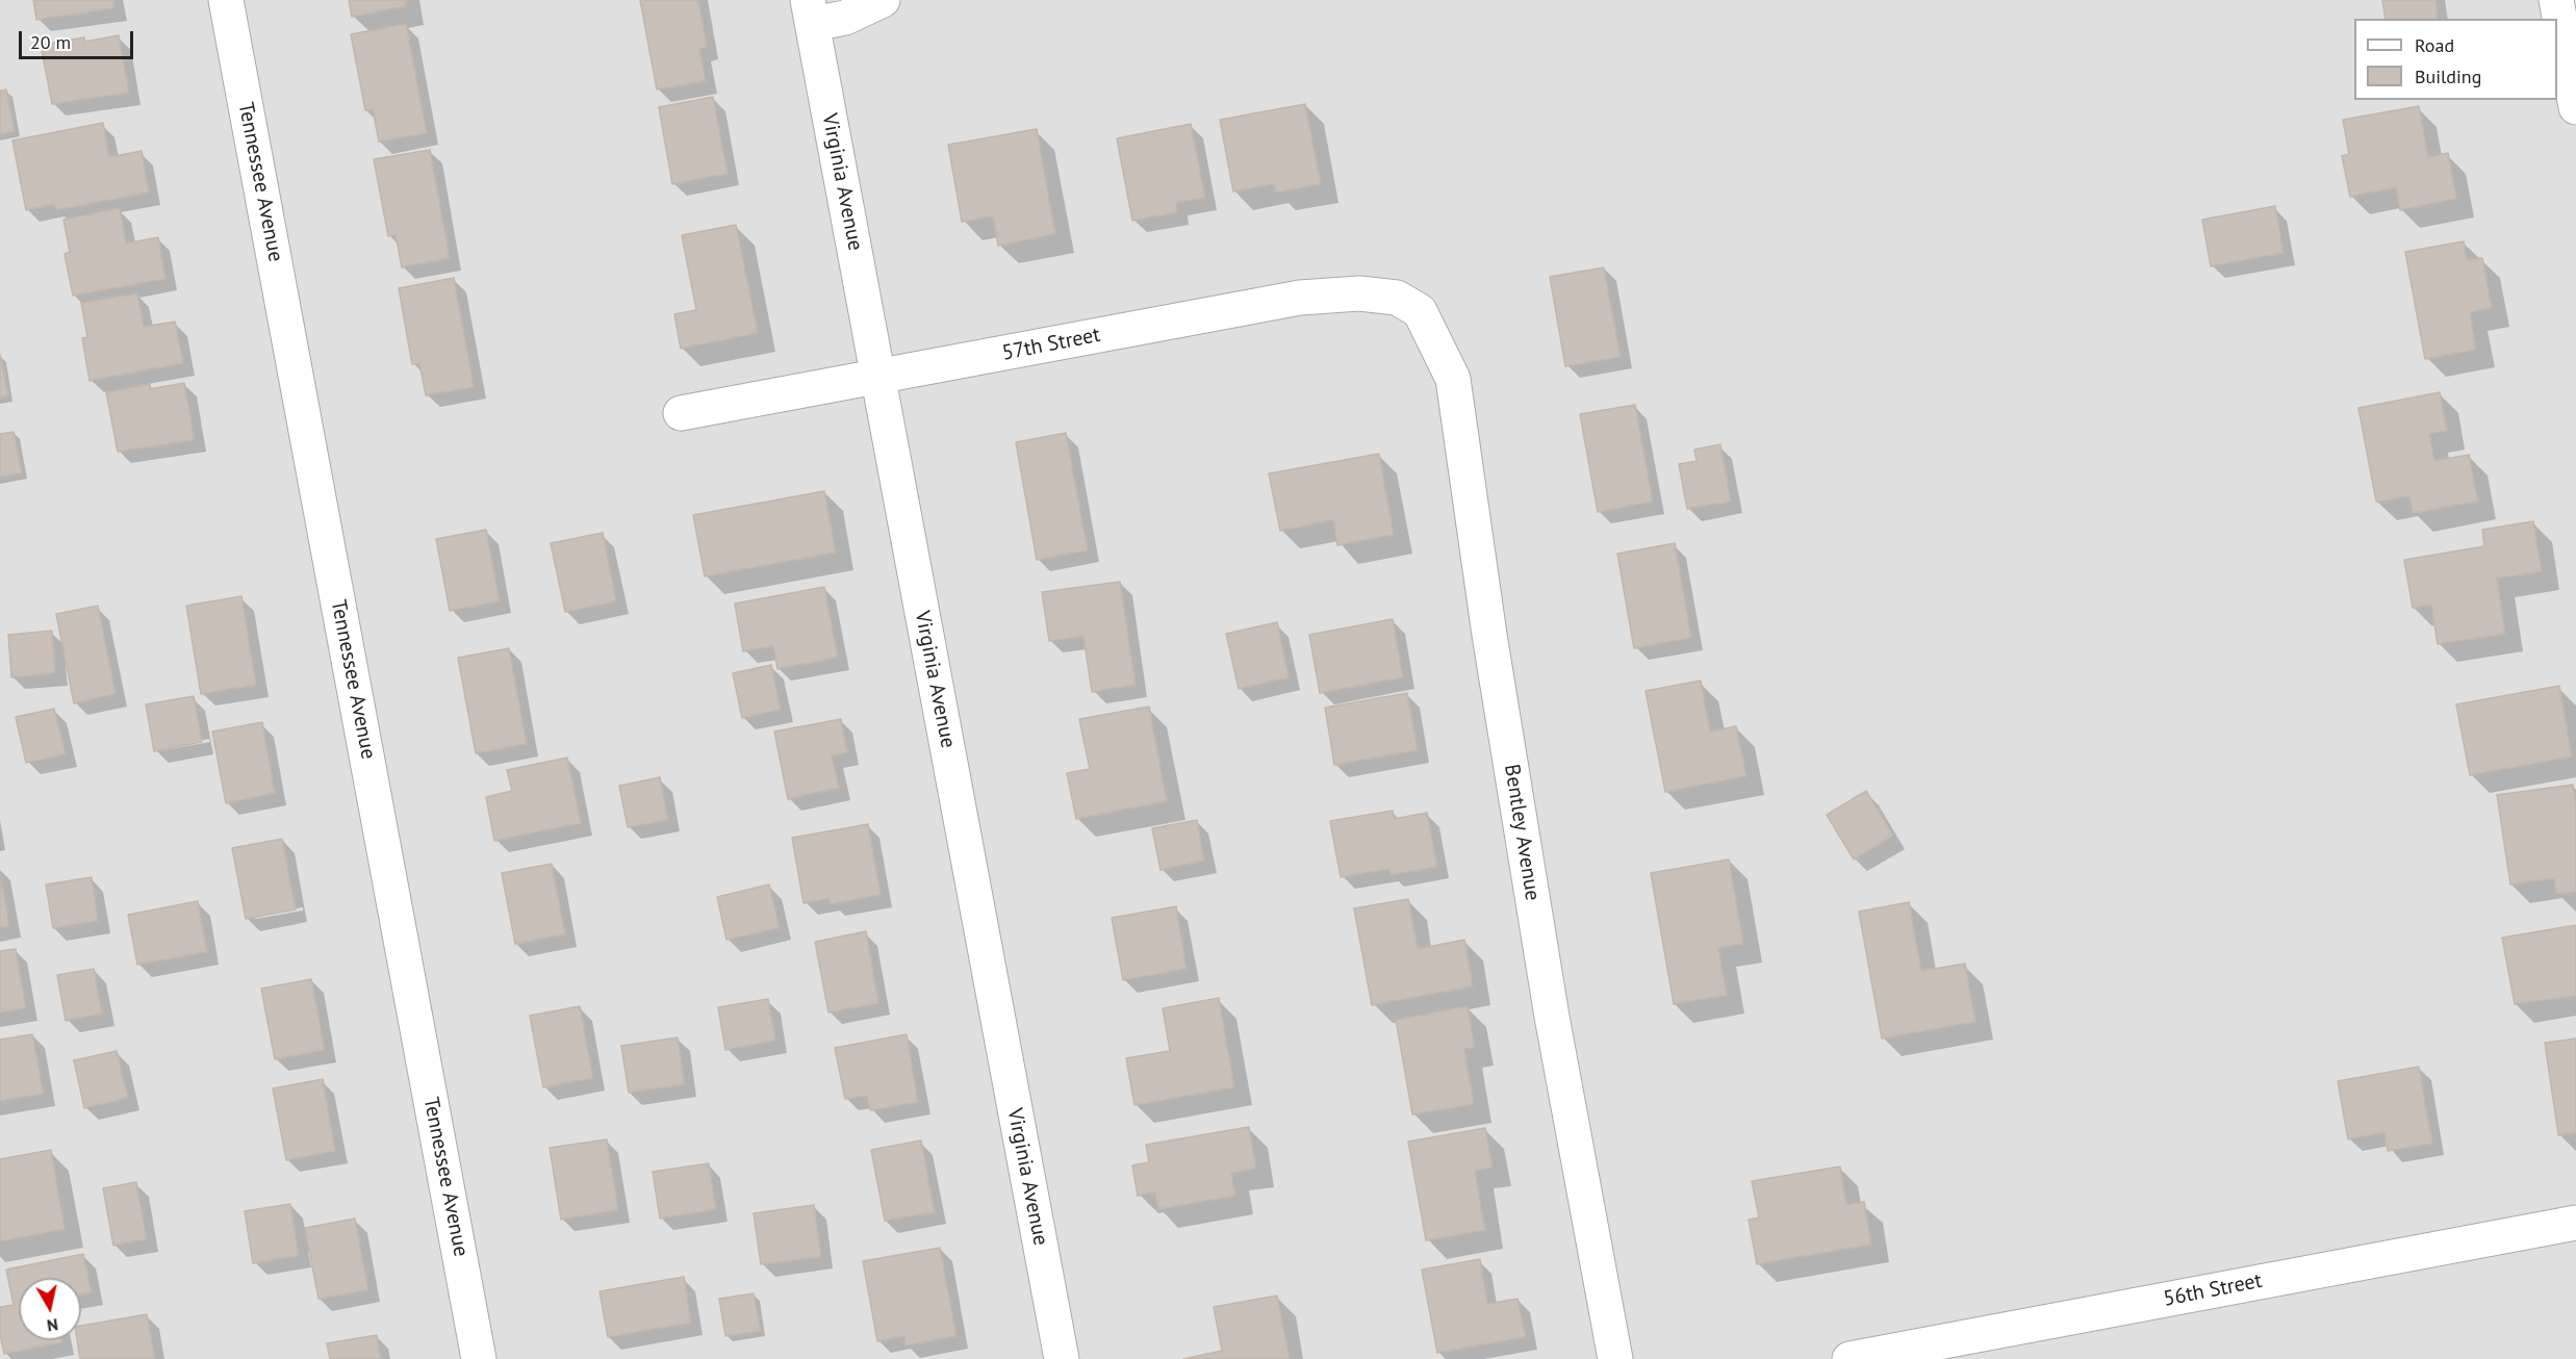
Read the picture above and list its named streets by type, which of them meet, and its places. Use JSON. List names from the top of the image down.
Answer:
{
  "streets": {
    "street": [
      "Tennessee Avenue",
      "Virginia Avenue",
      "57th Street",
      "Bentley Avenue",
      "56th Street"
    ]
  },
  "crossings": [
    ["Virginia Avenue", "57th Street"],
    ["57th Street", "Bentley Avenue"]
  ],
  "legend": ["Road", "Building"],
  "scale_bar": "20 m",
  "north": "bottom"
}
